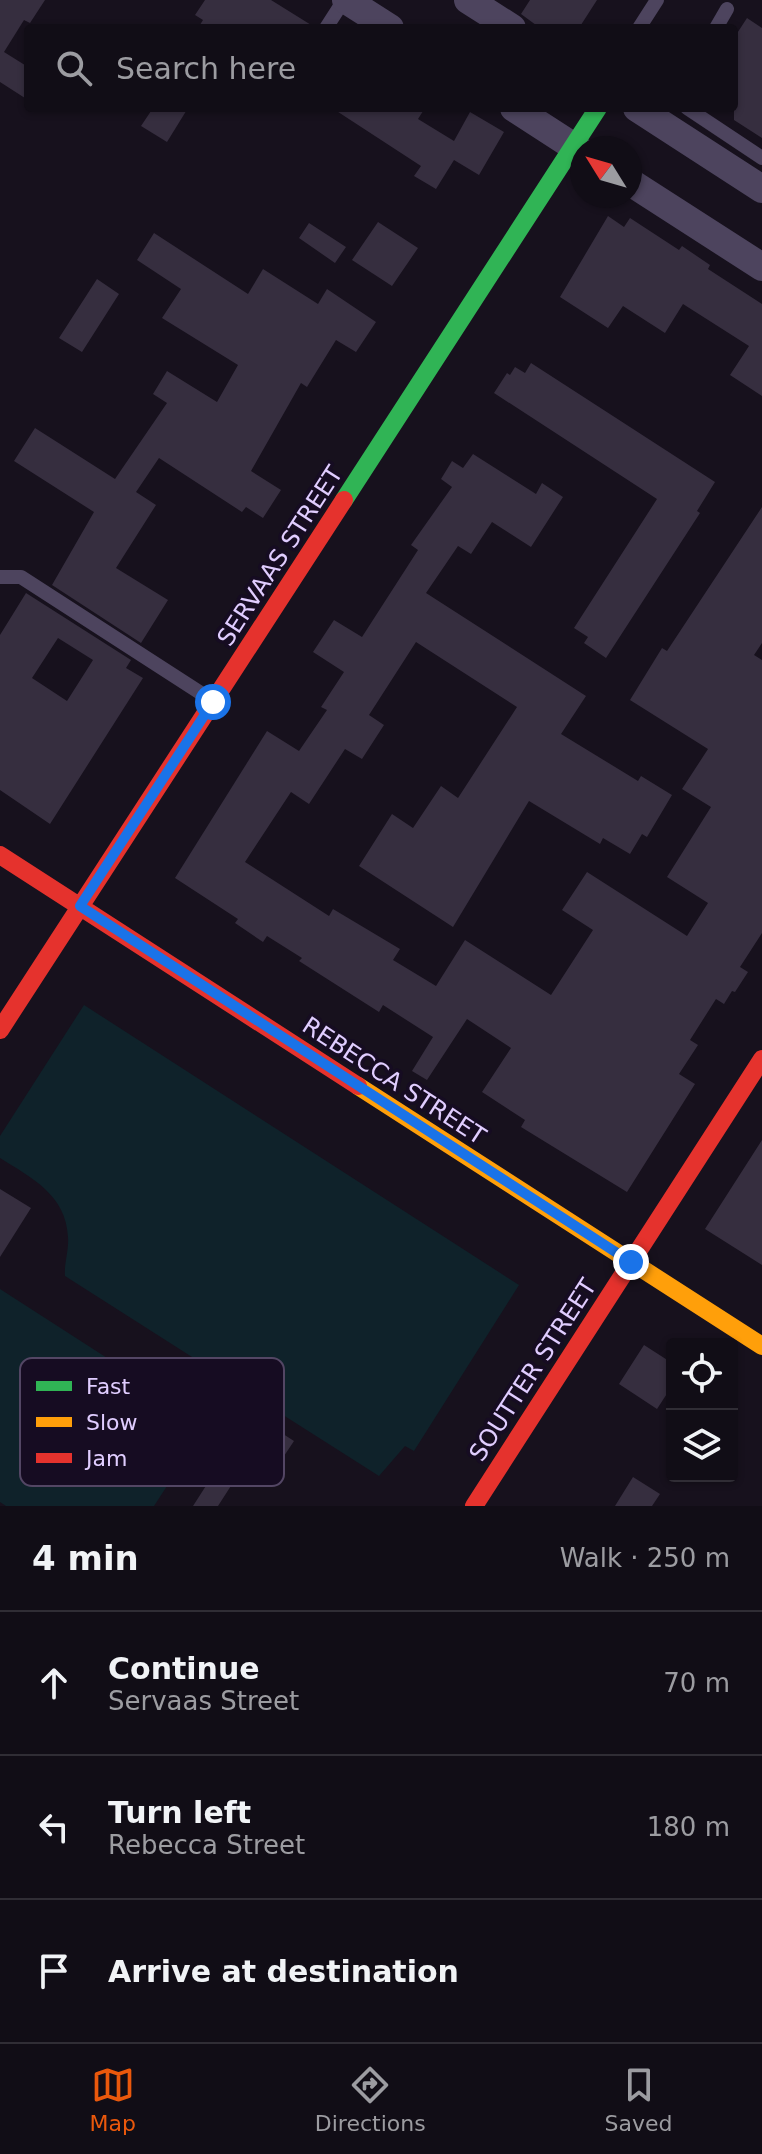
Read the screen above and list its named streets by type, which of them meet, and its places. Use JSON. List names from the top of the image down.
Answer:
{
  "streets": {
    "street": ["SERVAAS STREET", "REBECCA STREET", "SOUTTER STREET"]
  },
  "crossings": [
    ["SERVAAS STREET", "REBECCA STREET"],
    ["REBECCA STREET", "SOUTTER STREET"]
  ],
  "legend": ["Fast", "Slow", "Jam"],
  "north": "top left",
  "page": {
    "search": "Search here",
    "heading": ["4 min", "Walk · 250 m"],
    "list": [
      ["Continue", "Servaas Street", "70 m"],
      ["Turn left", "Rebecca Street", "180 m"],
      "Arrive at destination"
    ],
    "nav": ["Map", "Directions", "Saved"]
  }
}
